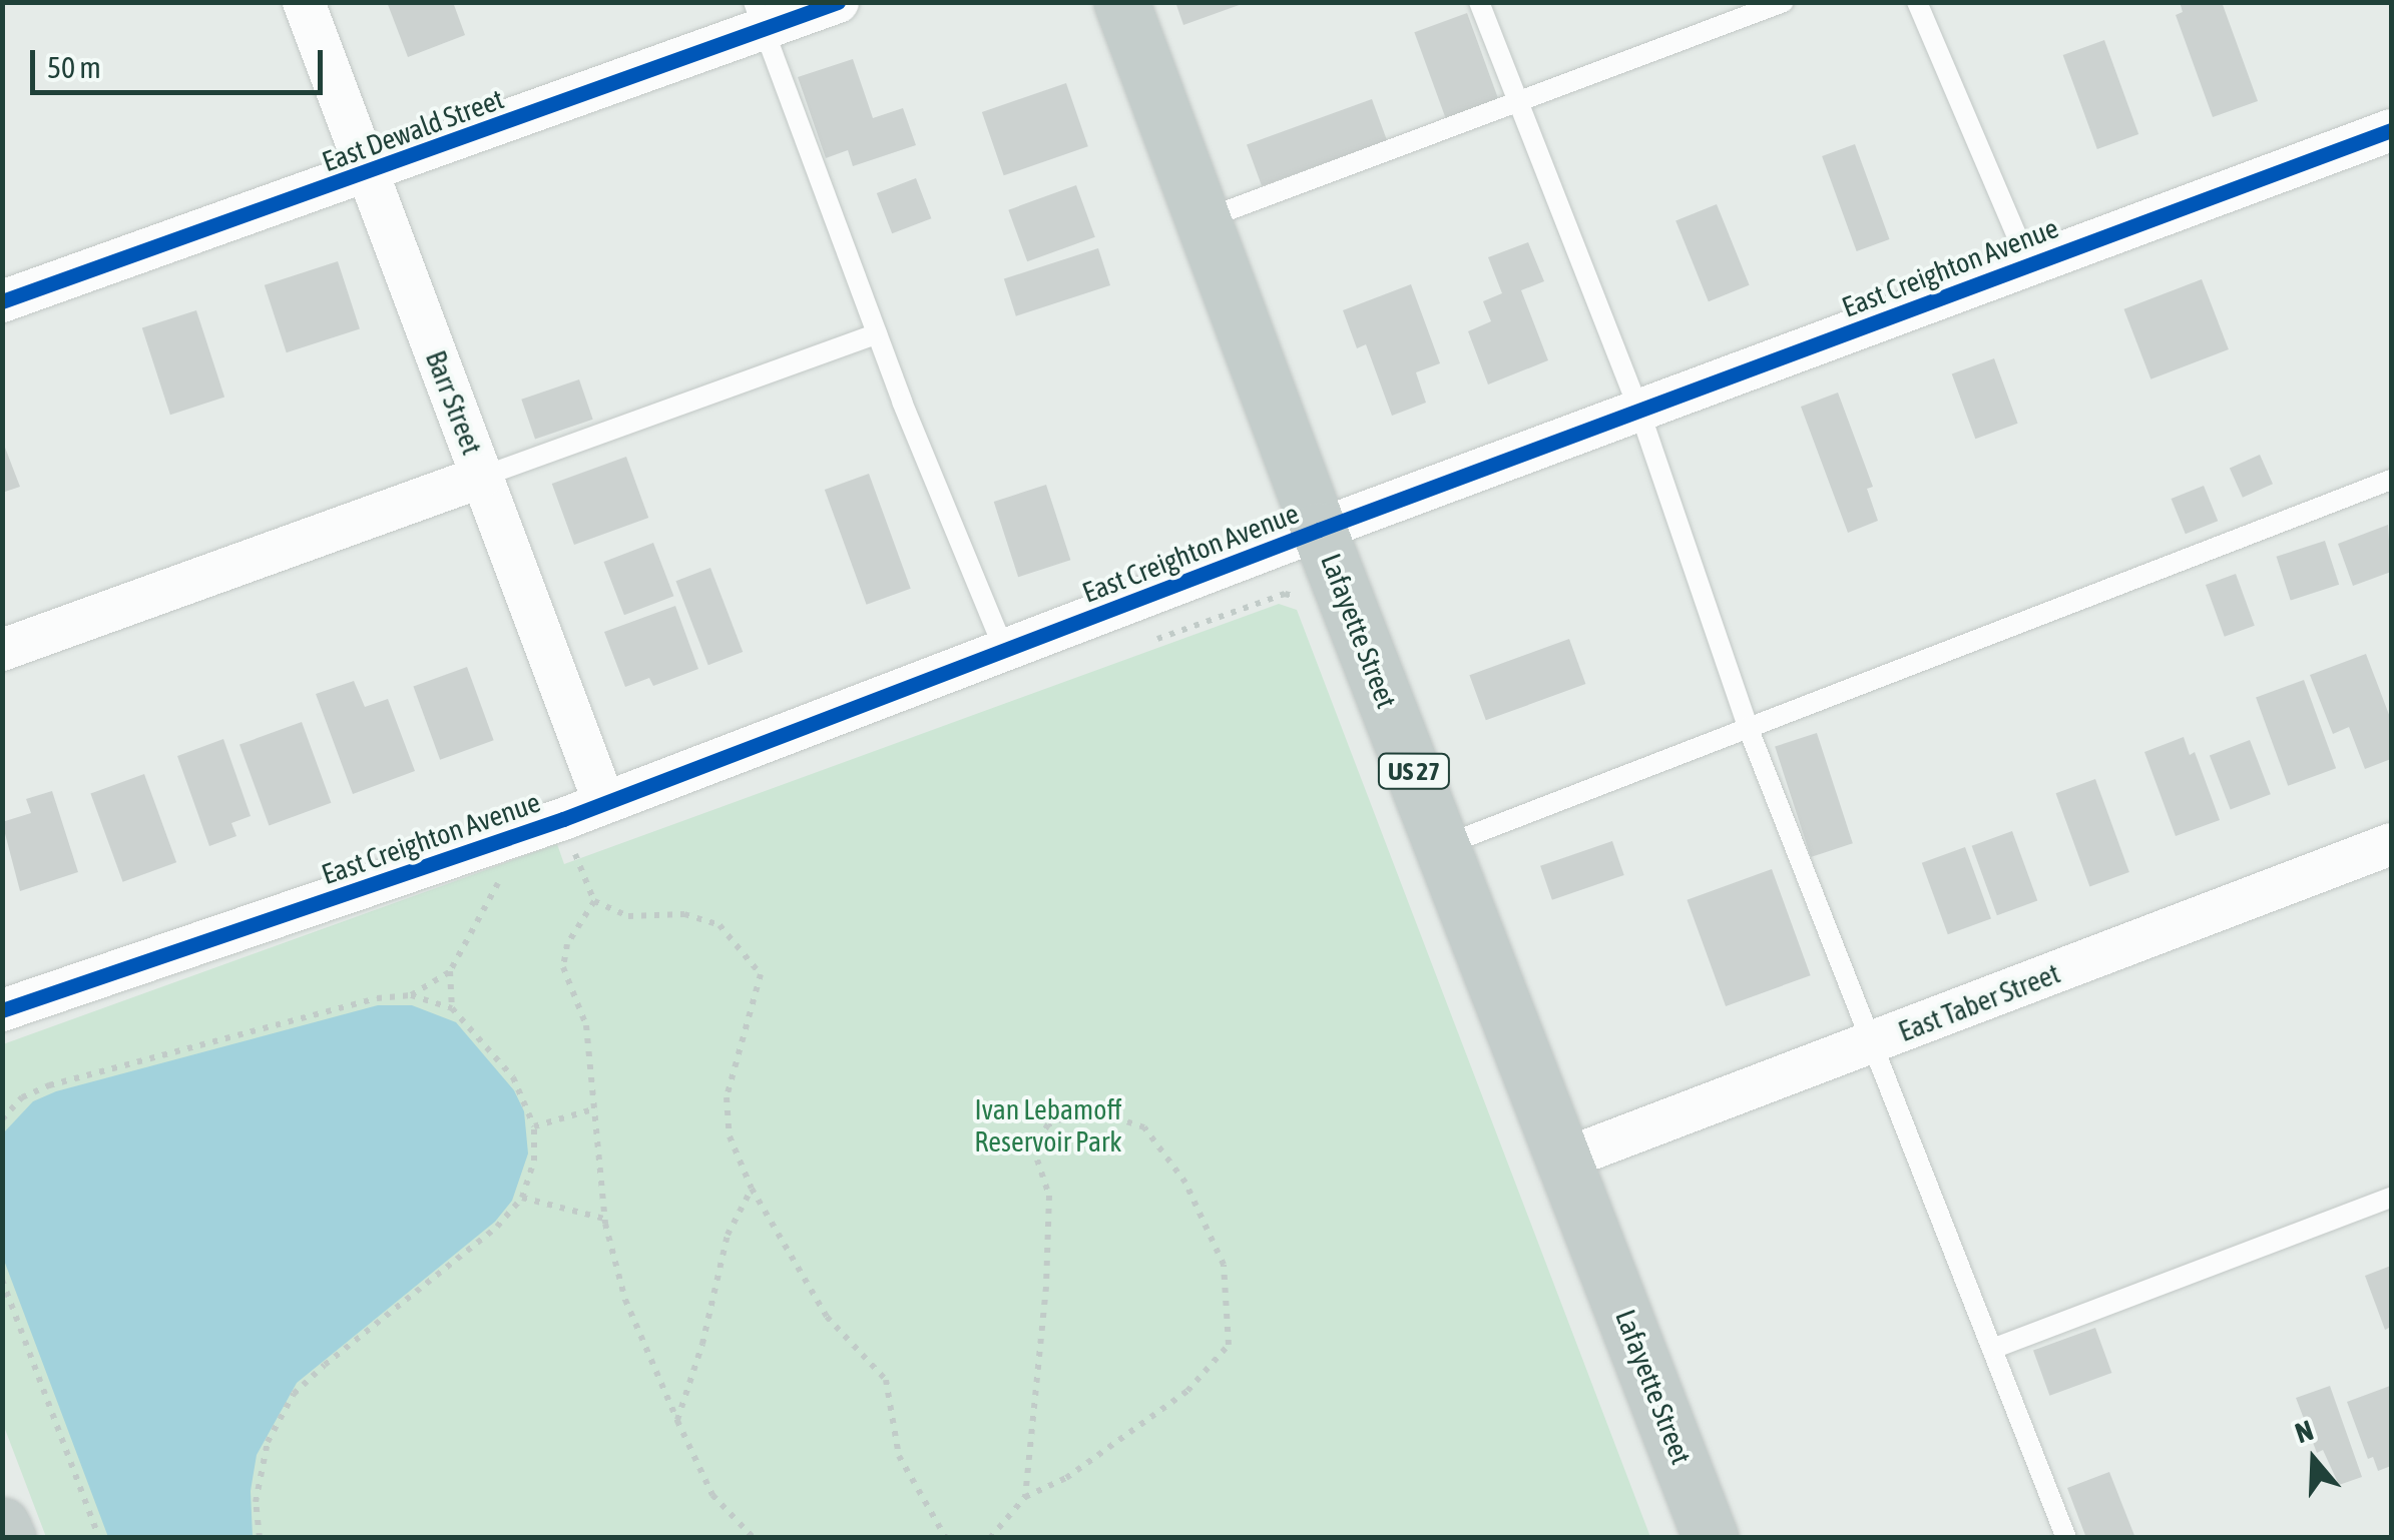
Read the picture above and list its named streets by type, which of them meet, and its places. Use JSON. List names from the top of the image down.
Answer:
{
  "streets": {
    "highway": ["Lafayette Street", "US 27"],
    "street": [
      "East Dewald Street",
      "East Creighton Avenue",
      "Barr Street",
      "East Taber Street"
    ]
  },
  "crossings": [
    ["East Dewald Street", "Barr Street"],
    ["East Creighton Avenue", "Barr Street"],
    ["East Creighton Avenue", "Lafayette Street"],
    ["Lafayette Street", "East Taber Street"]
  ],
  "parks": ["Ivan Lebamoff Reservoir Park"],
  "scale_bar": "50 m",
  "north": "top"
}
